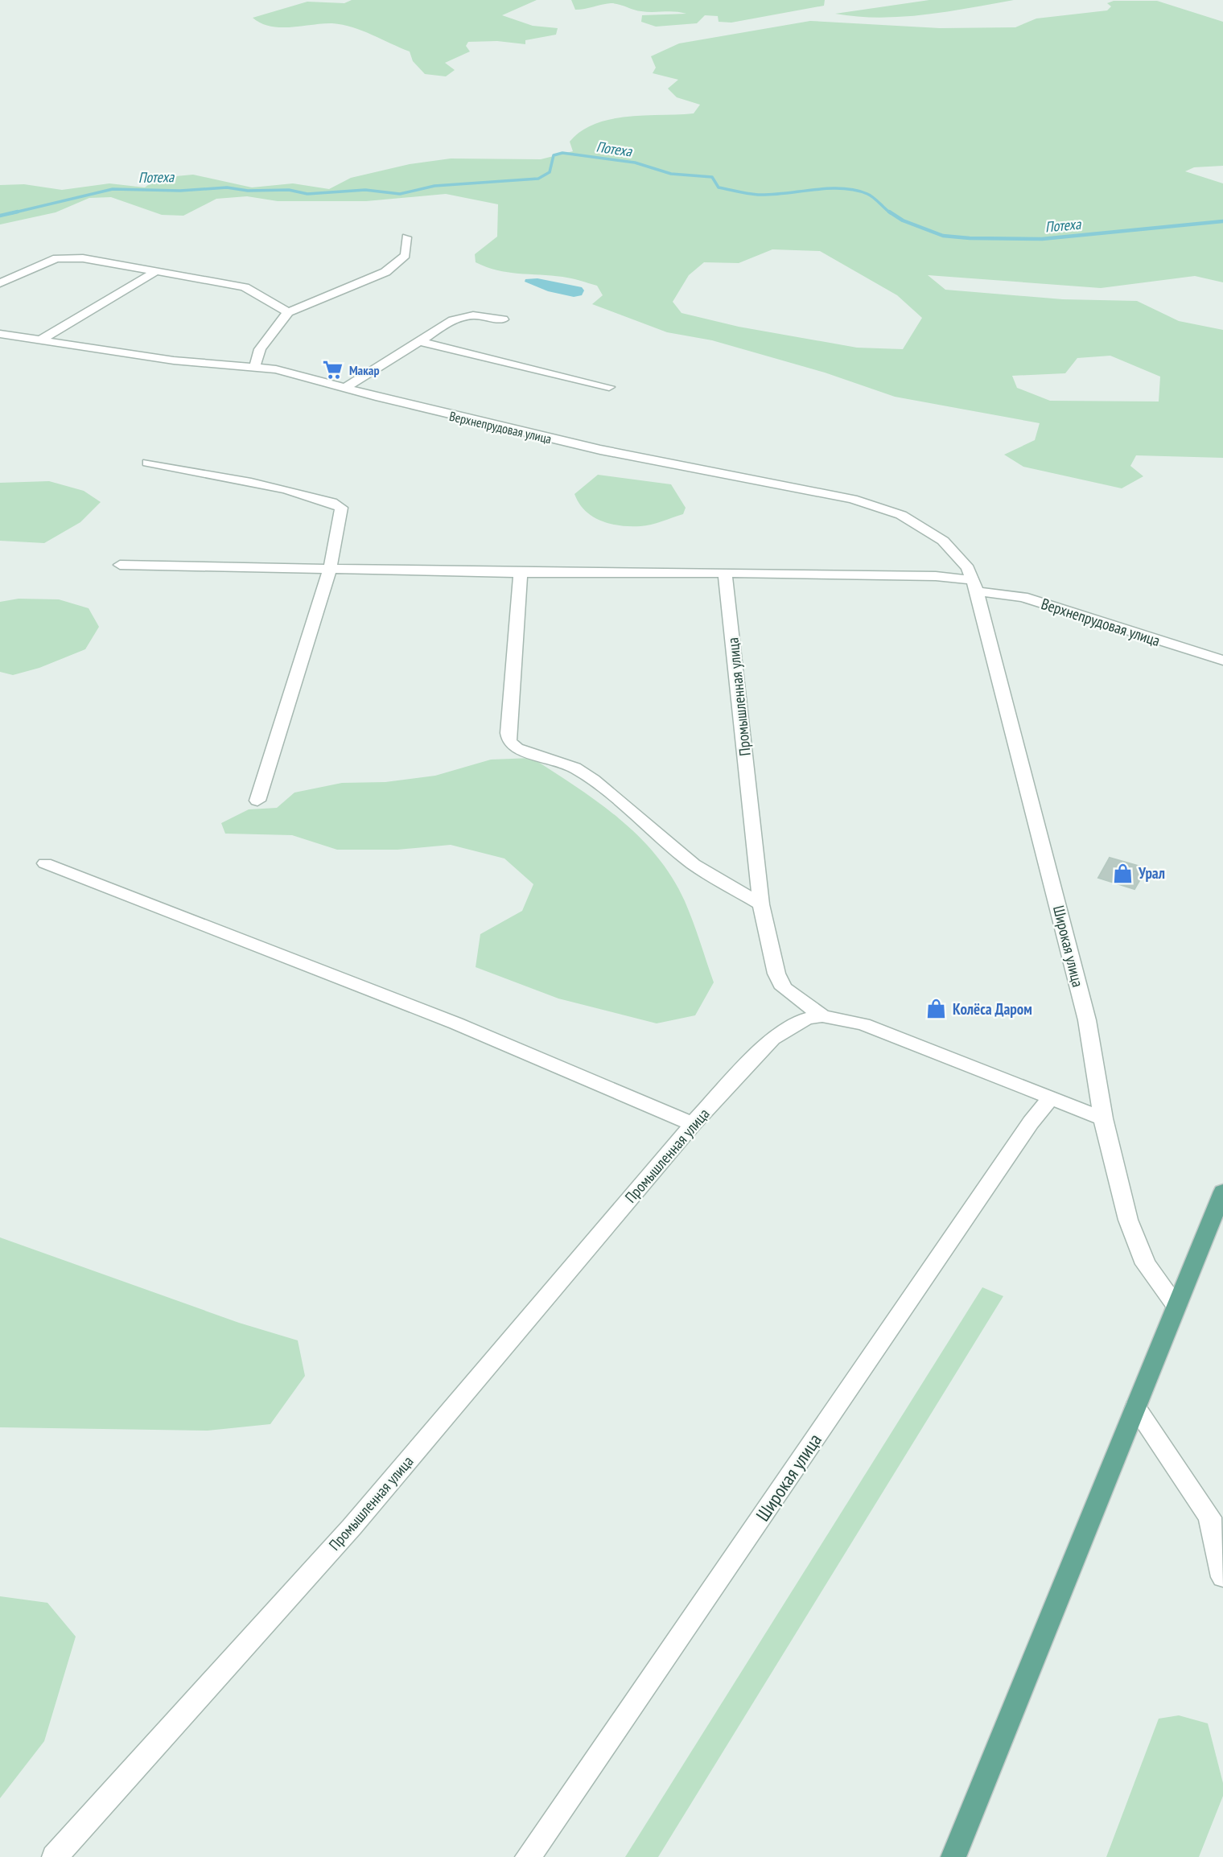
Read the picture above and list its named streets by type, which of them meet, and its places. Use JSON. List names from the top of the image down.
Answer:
{
  "streets": {
    "street": ["Верхнепрудовая улица", "Промышленная улица", "Широкая улица"]
  },
  "crossings": [
    ["Верхнепрудовая улица", "Широкая улица"]
  ],
  "water": ["Потеха"],
  "places": {
    "supermarket": ["Макар"],
    "shop": ["Урал", "Колёса Даром"]
  }
}
